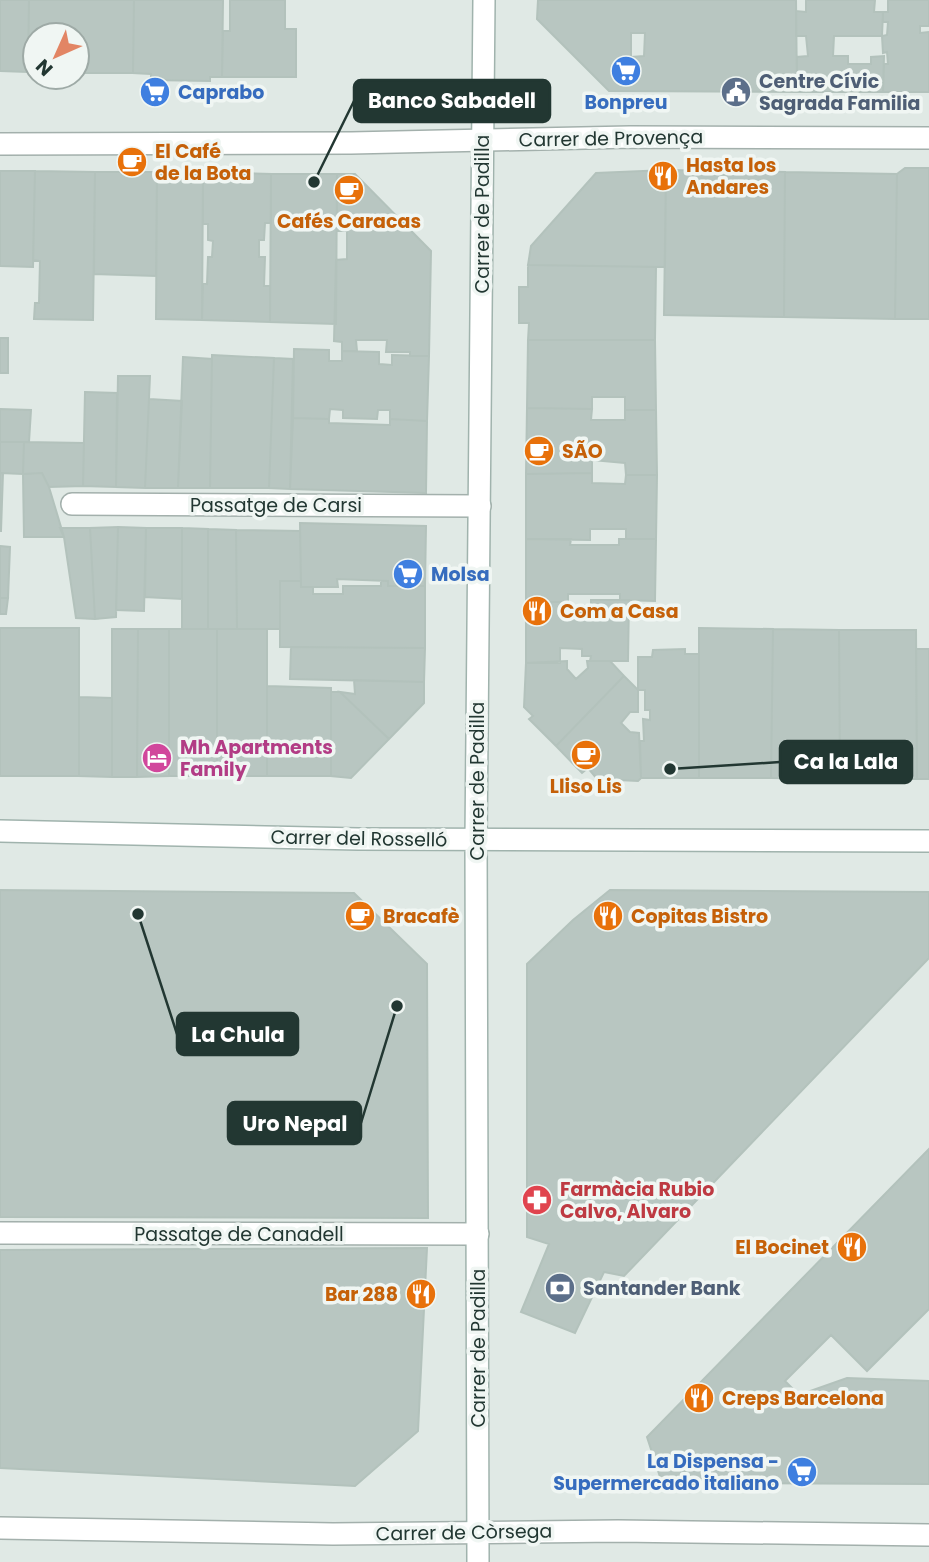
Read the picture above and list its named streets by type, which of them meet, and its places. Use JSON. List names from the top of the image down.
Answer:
{
  "streets": {
    "street": [
      "Carrer de Provença",
      "Carrer de Padilla",
      "Passatge de Carsi",
      "Carrer del Rosselló",
      "Passatge de Canadell",
      "Carrer de Còrsega"
    ]
  },
  "crossings": [
    ["Carrer de Provença", "Carrer de Padilla"],
    ["Carrer de Padilla", "Passatge de Carsi"],
    ["Carrer de Padilla", "Carrer del Rosselló"],
    ["Carrer de Padilla", "Passatge de Canadell"],
    ["Carrer de Padilla", "Carrer de Còrsega"]
  ],
  "places": {
    "supermarket": [
      "Bonpreu",
      "Caprabo",
      "Molsa",
      "La Dispensa - Supermercado italiano"
    ],
    "public building": ["Centre Cívic Sagrada Familia"],
    "cafe": [
      "El Café de la Bota",
      "Cafés Caracas",
      "SÃO",
      "Lliso Lis",
      "Bracafè"
    ],
    "restaurant": [
      "Hasta los Andares",
      "Com a Casa",
      "Copitas Bistro",
      "El Bocinet",
      "Bar 288",
      "Creps Barcelona"
    ],
    "other": [
      "Banco Sabadell",
      "Ca la Lala",
      "La Chula",
      "Uro Nepal"
    ],
    "hotel": ["Mh Apartments Family"],
    "pharmacy": ["Farmàcia Rubio Calvo, Alvaro"],
    "bank": ["Santander Bank"]
  },
  "north": "bottom left"
}
